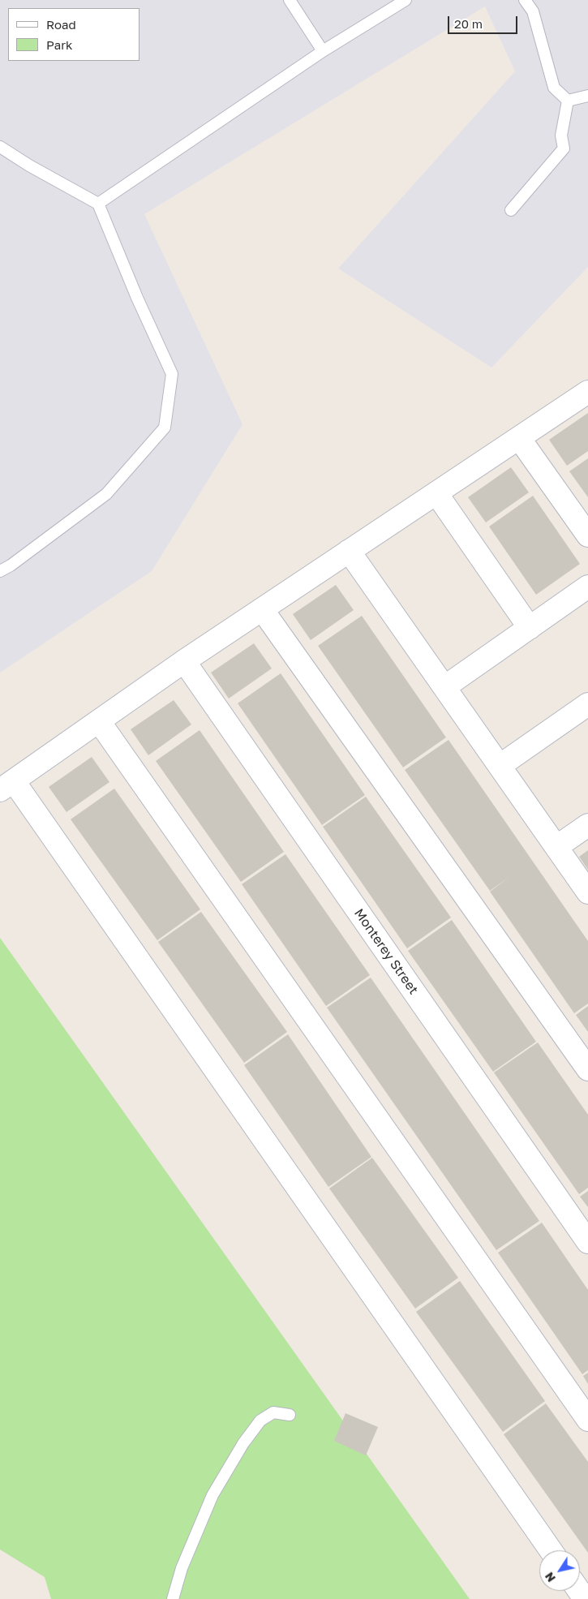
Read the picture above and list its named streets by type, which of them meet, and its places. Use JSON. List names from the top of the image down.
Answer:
{
  "streets": {
    "street": ["Monterey Street"]
  },
  "legend": ["Road", "Park"],
  "scale_bar": "20 m",
  "north": "bottom left"
}
